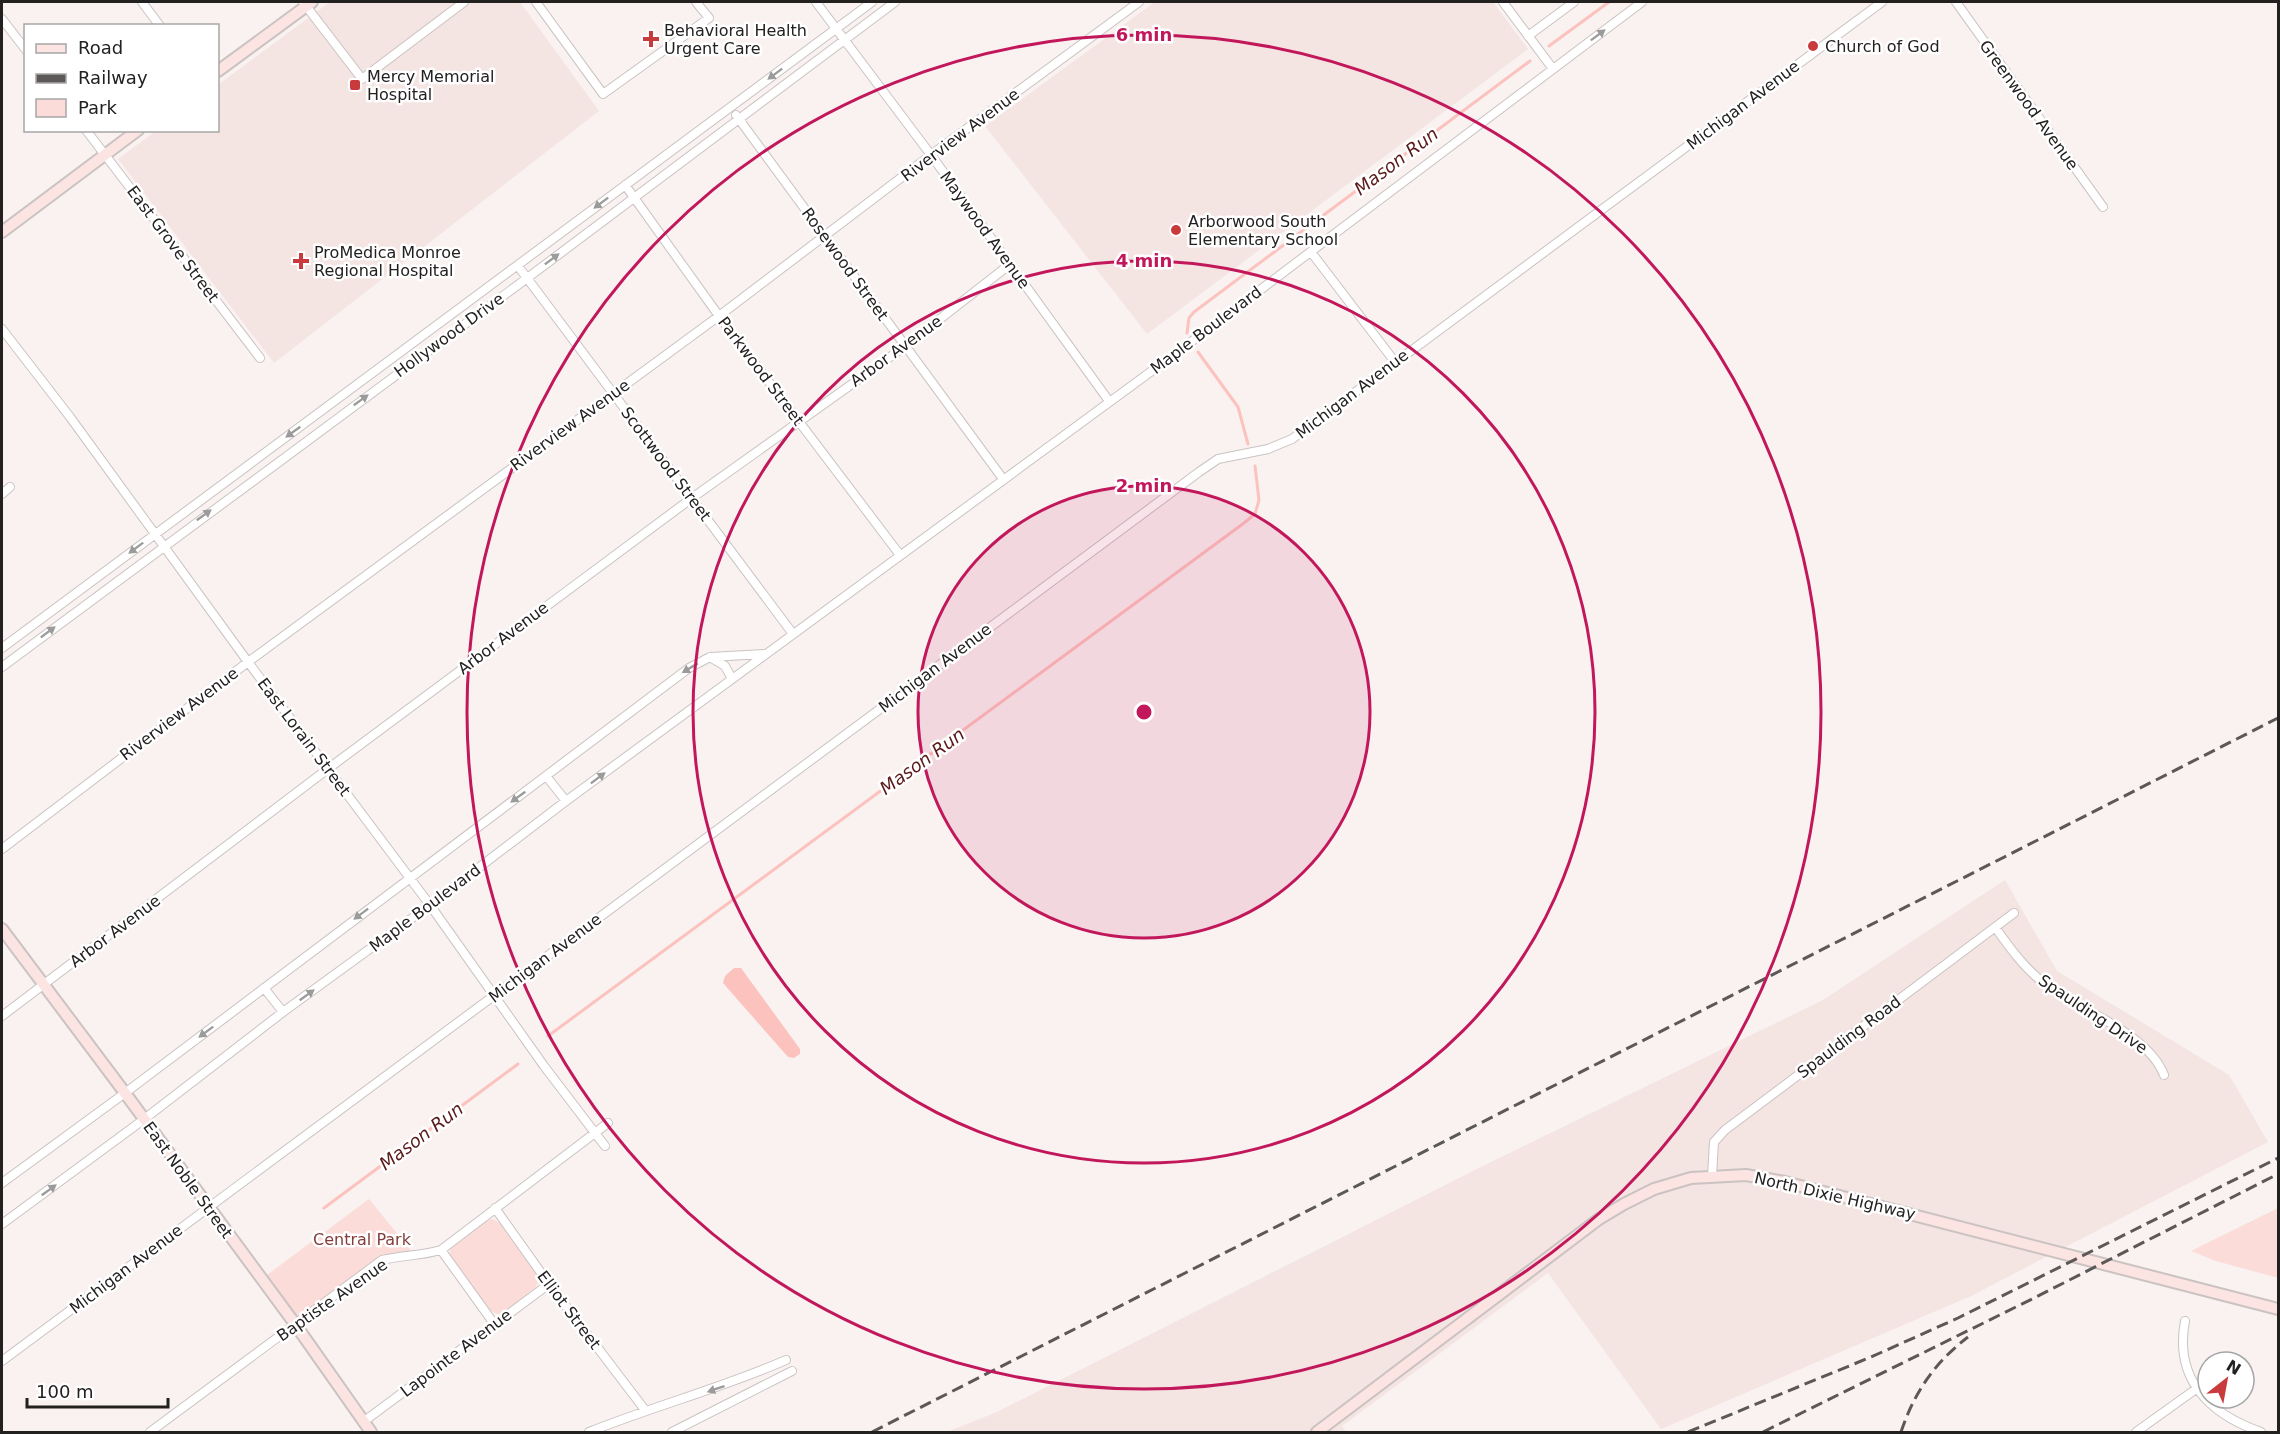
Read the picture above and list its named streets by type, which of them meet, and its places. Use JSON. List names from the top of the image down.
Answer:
{
  "streets": {
    "main road": ["East Noble Street", "North Dixie Highway"],
    "street": [
      "Michigan Avenue",
      "Greenwood Avenue",
      "Riverview Avenue",
      "Maywood Avenue",
      "East Grove Street",
      "Rosewood Street",
      "Maple Boulevard",
      "Hollywood Drive",
      "Arbor Avenue",
      "Parkwood Street",
      "Scottwood Street",
      "East Lorain Street",
      "Spaulding Drive",
      "Spaulding Road",
      "Baptiste Avenue",
      "Elliot Street",
      "Lapointe Avenue"
    ]
  },
  "crossings": [
    ["Michigan Avenue", "East Lorain Street"],
    ["Michigan Avenue", "East Noble Street"],
    ["Riverview Avenue", "Maywood Avenue"],
    ["Riverview Avenue", "Rosewood Street"],
    ["Riverview Avenue", "Parkwood Street"],
    ["Riverview Avenue", "Scottwood Street"],
    ["Riverview Avenue", "East Lorain Street"],
    ["Maywood Avenue", "Maple Boulevard"],
    ["Maywood Avenue", "Hollywood Drive"],
    ["Maywood Avenue", "Arbor Avenue"],
    ["Rosewood Street", "Maple Boulevard"],
    ["Rosewood Street", "Hollywood Drive"],
    ["Rosewood Street", "Arbor Avenue"],
    ["Maple Boulevard", "Parkwood Street"],
    ["Maple Boulevard", "Scottwood Street"],
    ["Maple Boulevard", "East Lorain Street"],
    ["Maple Boulevard", "East Noble Street"],
    ["Hollywood Drive", "Parkwood Street"],
    ["Hollywood Drive", "Scottwood Street"],
    ["Hollywood Drive", "East Lorain Street"],
    ["Arbor Avenue", "Parkwood Street"],
    ["Arbor Avenue", "Scottwood Street"],
    ["Arbor Avenue", "East Lorain Street"],
    ["Arbor Avenue", "East Noble Street"],
    ["East Lorain Street", "Baptiste Avenue"],
    ["Spaulding Drive", "Spaulding Road"],
    ["Spaulding Road", "North Dixie Highway"],
    ["East Noble Street", "Baptiste Avenue"],
    ["East Noble Street", "Lapointe Avenue"],
    ["Baptiste Avenue", "Elliot Street"],
    ["Elliot Street", "Lapointe Avenue"]
  ],
  "water": ["Mason Run"],
  "parks": ["Central Park"],
  "places": {
    "health": ["Behavioral Health Urgent Care", "ProMedica Monroe Regional Hospital"],
    "other": ["Church of God", "Arborwood South Elementary School"],
    "transit": ["Mercy Memorial Hospital"]
  },
  "legend": ["Road", "Railway", "Park"],
  "scale_bar": "100 m",
  "north": "top right",
  "rings": ["6 min", "4 min", "2 min"]
}
